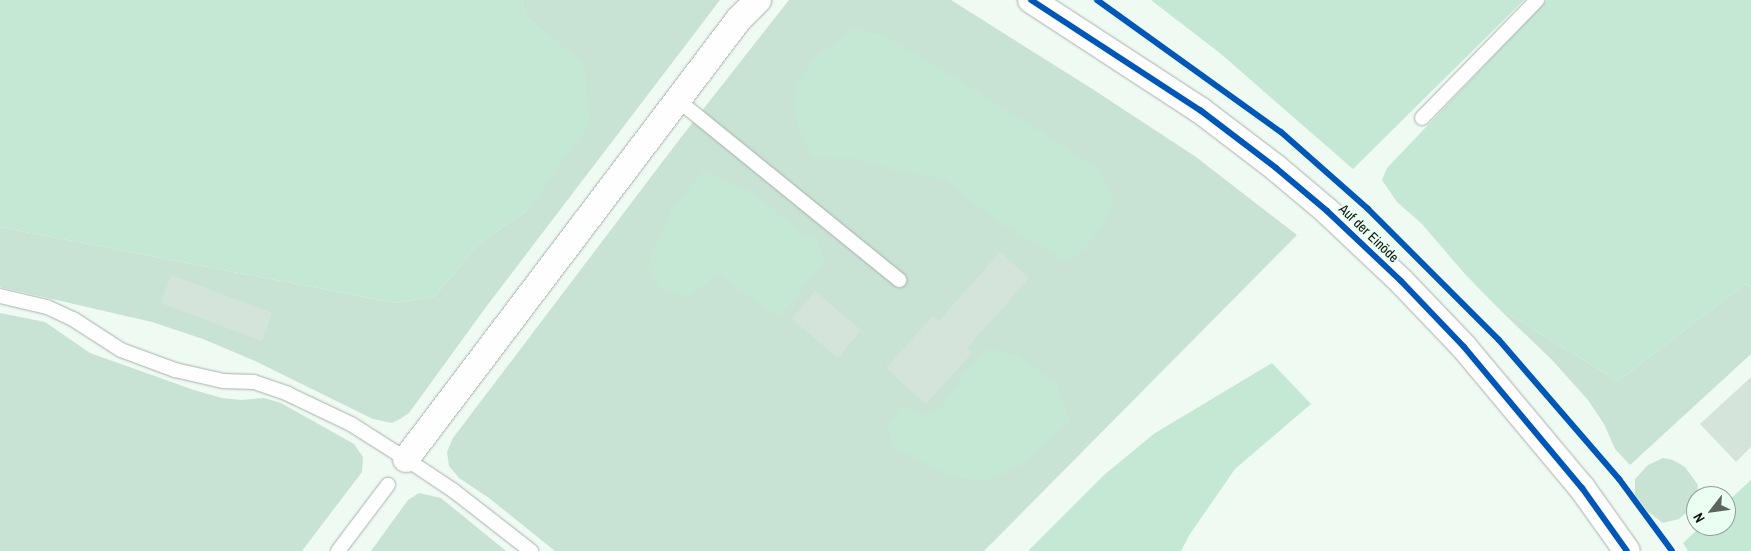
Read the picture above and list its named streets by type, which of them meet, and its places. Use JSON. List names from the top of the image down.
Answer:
{
  "streets": {
    "street": ["Auf der Einöde"]
  },
  "north": "bottom left"
}
